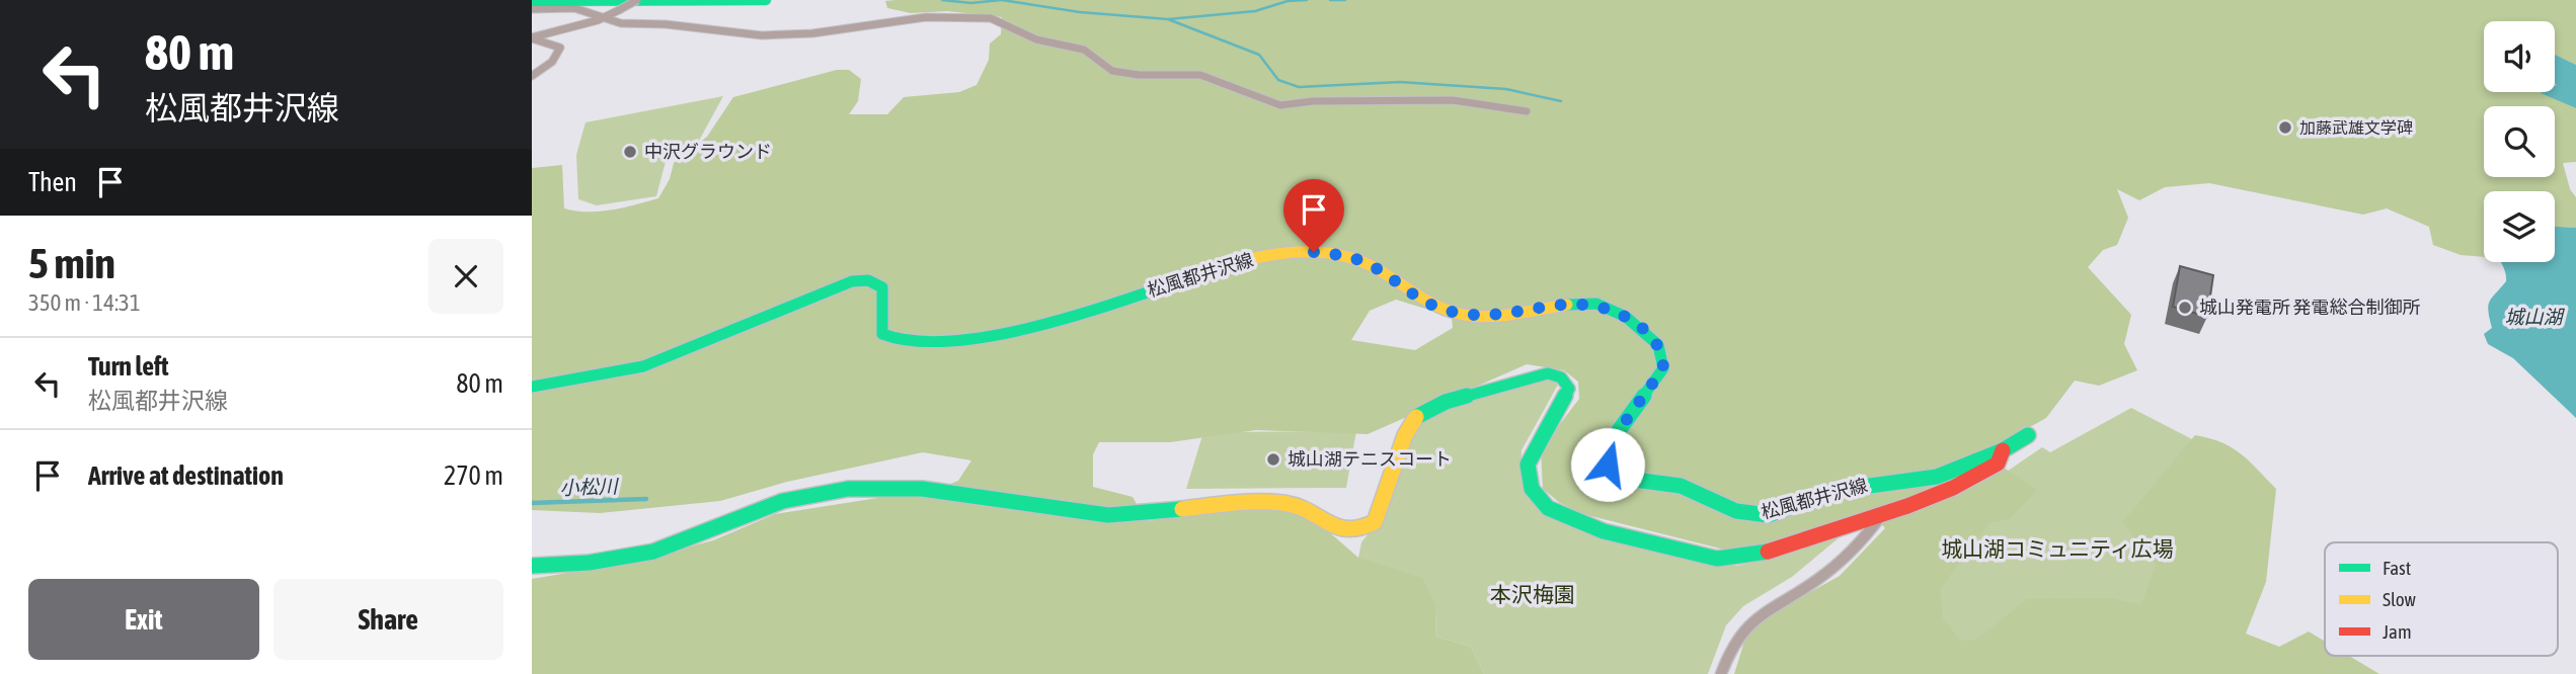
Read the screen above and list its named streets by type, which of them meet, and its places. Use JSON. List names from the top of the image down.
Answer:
{
  "streets": {
    "main road": ["松風都井沢線"]
  },
  "water": ["城山湖", "小松川"],
  "parks": ["城山湖コミュニティ広場", "本沢梅園"],
  "places": [
    "加藤武雄文学碑",
    "中沢グラウンド",
    "城山発電所 発電総合制御所",
    "城山湖テニスコート"
  ],
  "legend": ["Fast", "Slow", "Jam"],
  "page": {
    "turn": ["80 m", "松風都井沢線"],
    "then": "Then",
    "heading": ["5 min", "350 m · 14:31"],
    "list": [
      {
        "name": "Turn left",
        "note": "松風都井沢線",
        "value": "80 m"
      },
      {
        "name": "Arrive at destination",
        "value": "270 m"
      }
    ],
    "buttons": ["Exit", "Share"]
  }
}
